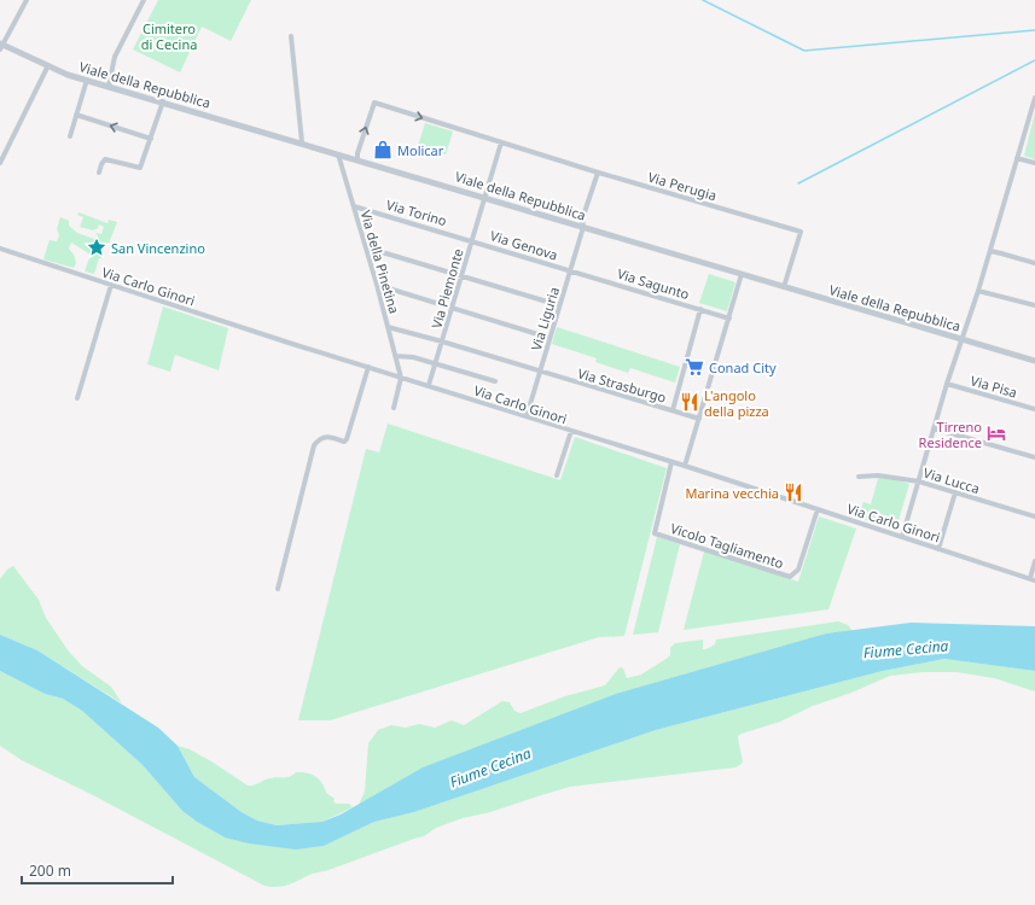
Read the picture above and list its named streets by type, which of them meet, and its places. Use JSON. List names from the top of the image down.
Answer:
{
  "streets": {
    "street": [
      "Viale della Repubblica",
      "Via Perugia",
      "Via Torino",
      "Via Genova",
      "Via della Pinetina",
      "Via Sagunto",
      "Via Carlo Ginori",
      "Via Piemonte",
      "Via Liguria",
      "Via Strasburgo",
      "Via Pisa",
      "Via Lucca",
      "Vicolo Tagliamento"
    ]
  },
  "crossings": [
    ["Viale della Repubblica", "Via Perugia"],
    ["Viale della Repubblica", "Via della Pinetina"],
    ["Viale della Repubblica", "Via Piemonte"],
    ["Viale della Repubblica", "Via Liguria"],
    ["Via Perugia", "Via Piemonte"],
    ["Via Perugia", "Via Liguria"],
    ["Via Torino", "Via Genova"],
    ["Via Torino", "Via della Pinetina"],
    ["Via Torino", "Via Piemonte"],
    ["Via Genova", "Via Sagunto"],
    ["Via Genova", "Via Piemonte"],
    ["Via Genova", "Via Liguria"],
    ["Via della Pinetina", "Via Carlo Ginori"],
    ["Via della Pinetina", "Via Strasburgo"],
    ["Via Sagunto", "Via Liguria"],
    ["Via Carlo Ginori", "Via Piemonte"],
    ["Via Carlo Ginori", "Via Liguria"],
    ["Via Carlo Ginori", "Vicolo Tagliamento"],
    ["Via Piemonte", "Via Strasburgo"],
    ["Via Liguria", "Via Strasburgo"]
  ],
  "water": ["Fiume Cecina"],
  "parks": ["Cimitero di Cecina"],
  "places": {
    "shop": ["Molicar"],
    "place": ["San Vincenzino"],
    "supermarket": ["Conad City"],
    "restaurant": ["L'angolo della pizza", "Marina vecchia"],
    "hotel": ["Tirreno Residence"]
  },
  "scale_bar": "200 m"
}
